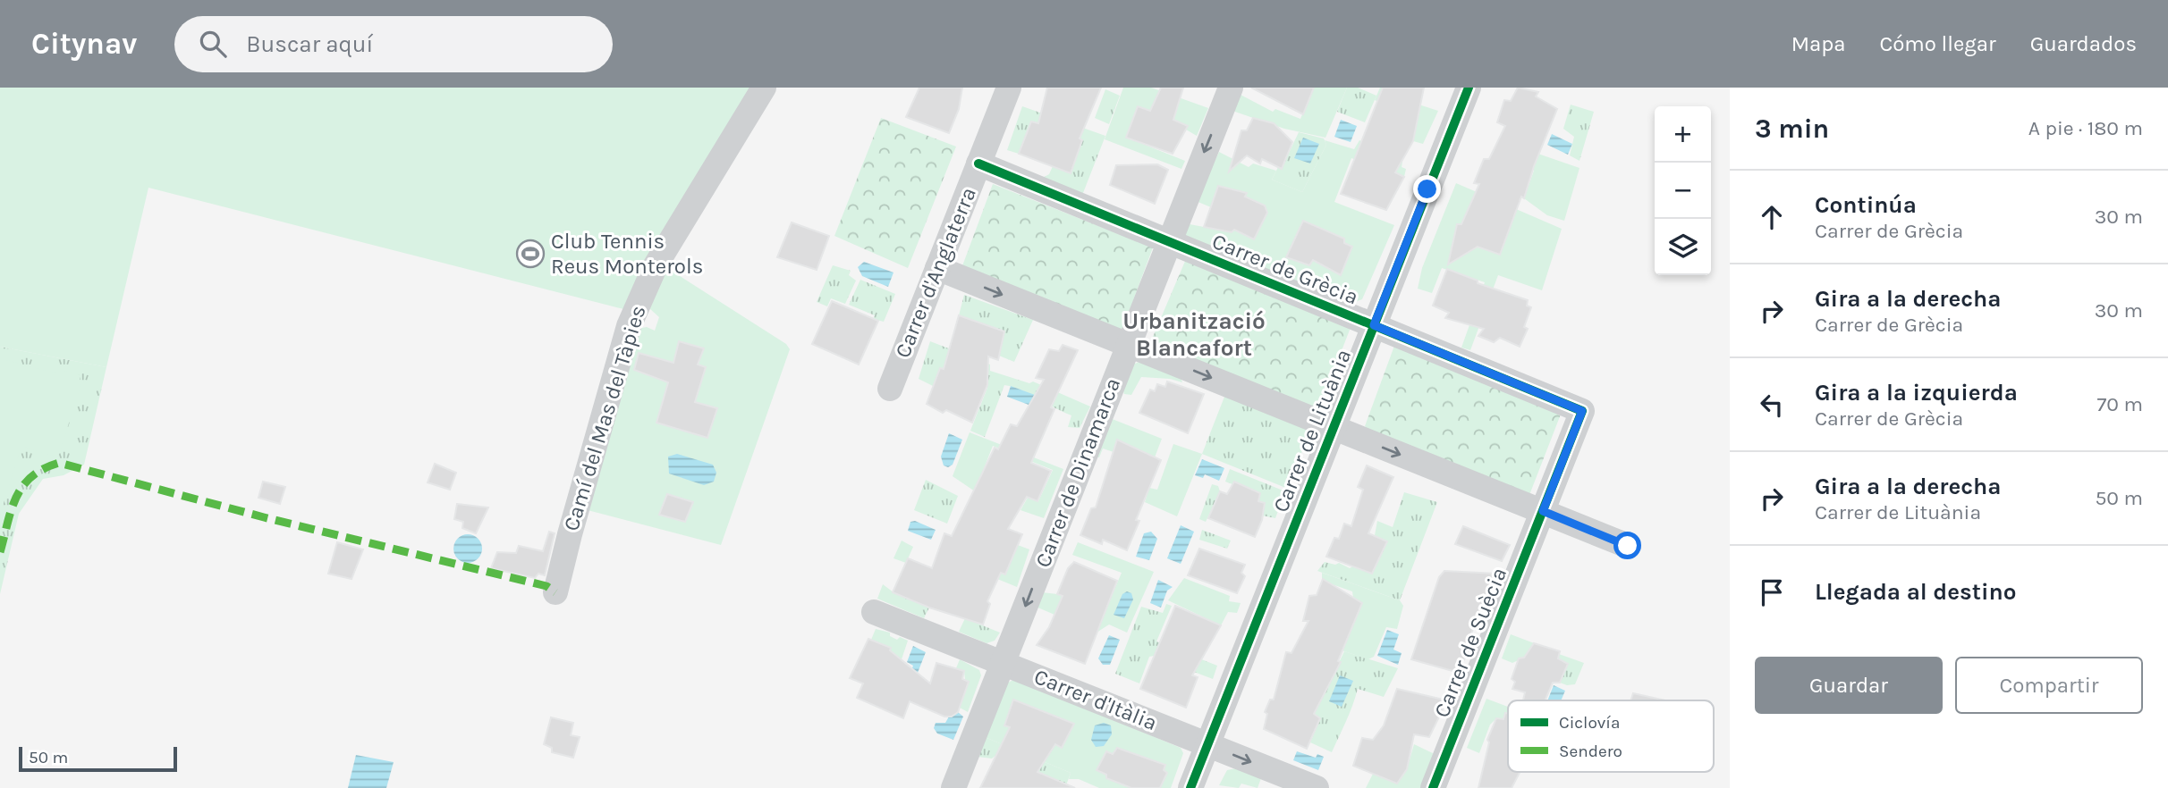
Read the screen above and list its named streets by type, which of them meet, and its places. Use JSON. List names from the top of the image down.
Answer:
{
  "streets": {
    "street": [
      "Carrer de Grècia",
      "Carrer d'Anglaterra",
      "Camí del Mas del Tàpies",
      "Carrer de Lituània",
      "Carrer de Dinamarca",
      "Carrer de Suècia",
      "Carrer d'Itàlia"
    ]
  },
  "crossings": [
    ["Carrer de Grècia", "Carrer d'Anglaterra"],
    ["Carrer de Grècia", "Carrer de Lituània"],
    ["Carrer de Grècia", "Carrer de Dinamarca"],
    ["Carrer de Grècia", "Carrer de Suècia"],
    ["Carrer de Lituània", "Carrer d'Itàlia"],
    ["Carrer de Dinamarca", "Carrer d'Itàlia"]
  ],
  "one_way": ["Carrer de Dinamarca"],
  "districts": ["Urbanització Blancafort"],
  "places": {
    "sports": ["Club Tennis Reus Monterols"]
  },
  "legend": ["Ciclovía", "Sendero"],
  "scale_bar": "50 m",
  "page": {
    "header": "Citynav",
    "search": "Buscar aquí",
    "nav": ["Mapa", "Cómo llegar", "Guardados"],
    "heading": ["3 min", "A pie · 180 m"],
    "map_buttons": ["+", "−"],
    "list": [
      ["Continúa", "Carrer de Grècia", "30 m"],
      ["Gira a la derecha", "Carrer de Grècia", "30 m"],
      ["Gira a la izquierda", "Carrer de Grècia", "70 m"],
      ["Gira a la derecha", "Carrer de Lituània", "50 m"],
      "Llegada al destino"
    ],
    "buttons": ["Guardar", "Compartir"],
    "scale": "50 m"
  }
}
